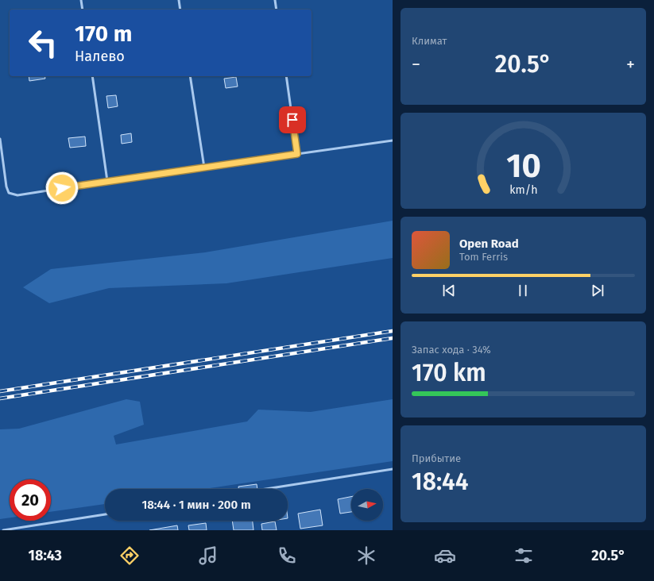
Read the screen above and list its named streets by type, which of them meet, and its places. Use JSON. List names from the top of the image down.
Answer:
{
  "north": "right",
  "page": {
    "tile": [
      "Климат",
      ["Запас хода · 34%", "170 km"],
      ["Прибытие", "18:44"]
    ],
    "turn": ["170 m", "Налево"],
    "heat": ["−", "20.5°", "+"],
    "song": ["Open Road", "Tom Ferris"],
    "limit": "20",
    "trip": "18:44 · 1 мин · 200 m",
    "tabs": ["18:43", "20.5°"],
    "gauge": ["10", "km/h"]
  }
}
